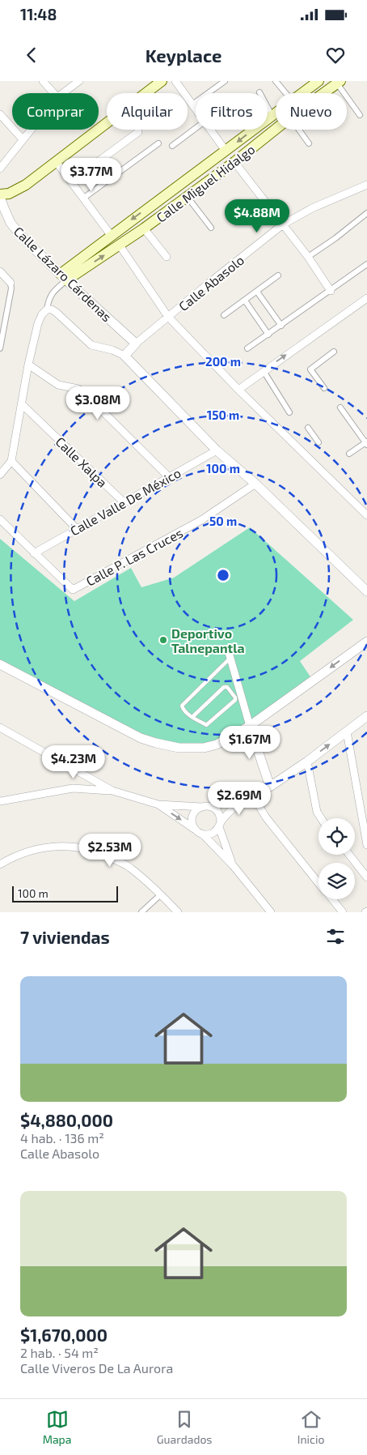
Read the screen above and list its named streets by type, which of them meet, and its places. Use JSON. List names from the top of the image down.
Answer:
{
  "streets": {
    "main road": ["Calle Miguel Hidalgo"],
    "street": [
      "Calle Lázaro Cárdenas",
      "Calle Abasolo",
      "Calle Xalpa",
      "Calle Valle De México",
      "Calle P. Las Cruces"
    ]
  },
  "crossings": [
    ["Calle Miguel Hidalgo", "Calle Lázaro Cárdenas"],
    ["Calle Lázaro Cárdenas", "Calle Abasolo"],
    ["Calle Xalpa", "Calle Valle De México"],
    ["Calle Valle De México", "Calle P. Las Cruces"]
  ],
  "places": ["Deportivo Talnepantla"],
  "scale_bar": "100 m",
  "page": {
    "status": "11:48",
    "header": "Keyplace",
    "chip": [
      "Comprar",
      "Alquilar",
      "Filtros",
      "Nuevo"
    ],
    "price": [
      "$3.77M",
      "$4.88M",
      "$3.08M",
      "$1.67M",
      "$4.23M",
      "$2.69M",
      "$2.53M"
    ],
    "scale": "100 m",
    "heading": "7 viviendas",
    "list": [
      {
        "name": "$4,880,000",
        "note": "4 hab. · 136 m² · Calle Abasolo"
      },
      {
        "name": "$1,670,000",
        "note": "2 hab. · 54 m² · Calle Viveros De La Aurora"
      }
    ],
    "tabs": ["Mapa", "Guardados", "Inicio"]
  },
  "rings": [
    "200 m",
    "150 m",
    "100 m",
    "50 m"
  ]
}
